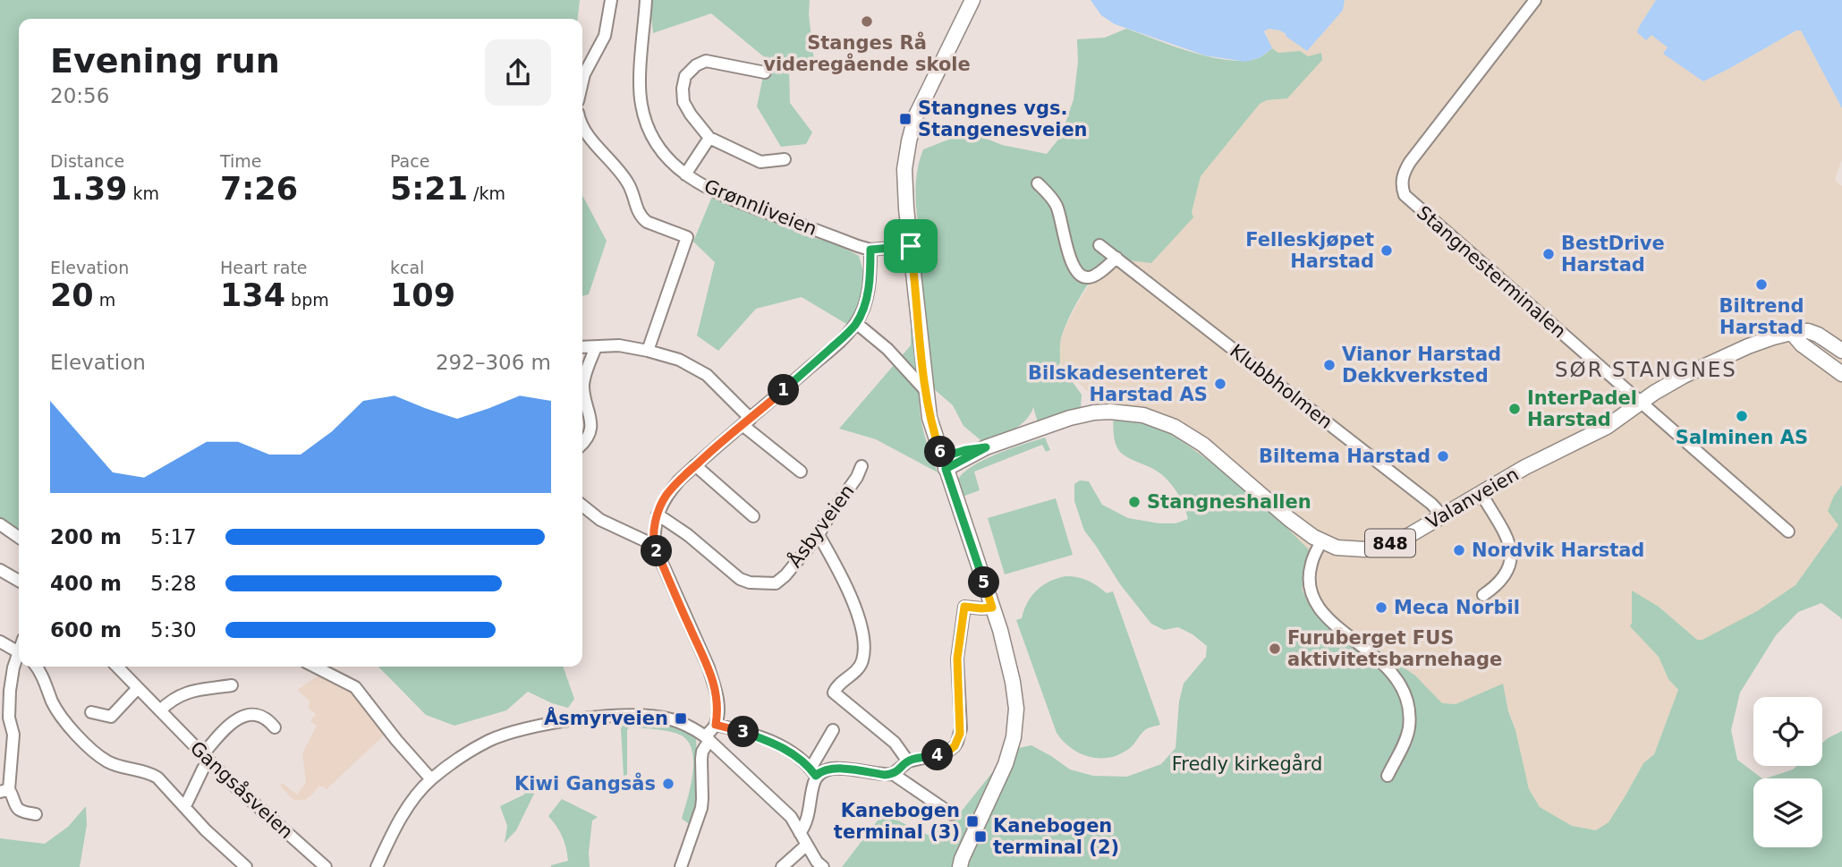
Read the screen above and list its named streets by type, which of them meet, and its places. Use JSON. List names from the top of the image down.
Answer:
{
  "streets": {
    "main road": ["Valanveien", "848"],
    "street": [
      "Grønnliveien",
      "Stangnesterminalen",
      "Klubbholmen",
      "Åsbyveien",
      "Gangsåsveien"
    ]
  },
  "crossings": [
    ["Stangnesterminalen", "Valanveien"],
    ["Klubbholmen", "Valanveien"],
    ["Valanveien", "848"]
  ],
  "districts": ["SØR STANGNES"],
  "parks": ["Fredly kirkegård"],
  "places": {
    "other": [
      "Stanges Rå videregående skole",
      "Felleskjøpet Harstad",
      "BestDrive Harstad",
      "Biltrend Harstad",
      "Vianor Harstad Dekkverksted",
      "Bilskadesenteret Harstad AS",
      "InterPadel Harstad",
      "Salminen AS",
      "Biltema Harstad",
      "Stangneshallen",
      "Nordvik Harstad",
      "Meca Norbil",
      "Furuberget FUS aktivitetsbarnehage",
      "Kiwi Gangsås"
    ],
    "transit": [
      "Stangnes vgs. Stangenesveien",
      "Åsmyrveien",
      "Kanebogen terminal (3)",
      "Kanebogen terminal (2)"
    ]
  },
  "page": {
    "heading": ["Evening run", "20:56"],
    "stats": [
      ["Distance", "1.39 km"],
      ["Time", "7:26"],
      ["Pace", "5:21 /km"],
      ["Elevation", "20 m"],
      ["Heart rate", "134 bpm"],
      ["kcal", "109"]
    ],
    "chart": ["Elevation", "292–306 m"],
    "pins": [
      "1",
      "6",
      "2",
      "5",
      "3",
      "4"
    ],
    "list": [
      {
        "name": "200 m",
        "note": "5:17"
      },
      {
        "name": "400 m",
        "note": "5:28"
      },
      {
        "name": "600 m",
        "note": "5:30"
      }
    ]
  }
}
